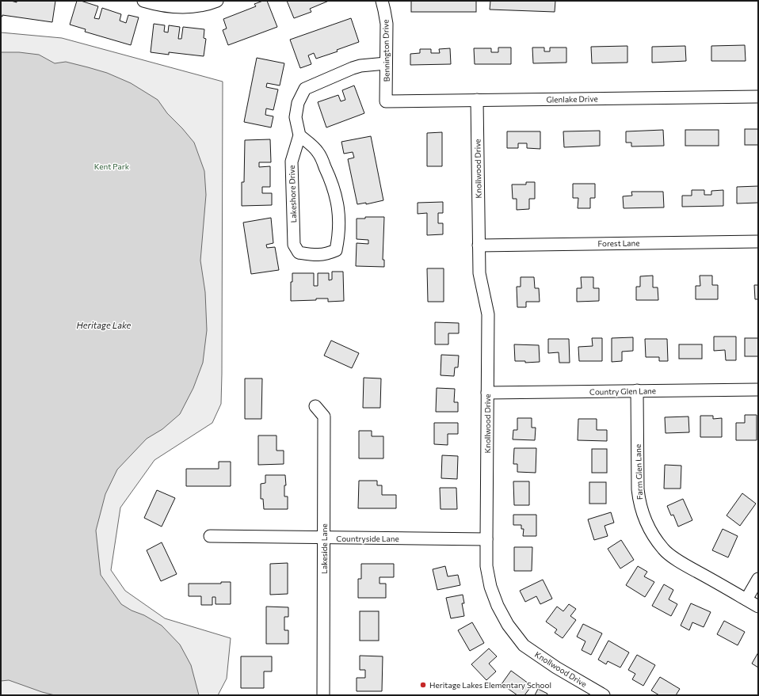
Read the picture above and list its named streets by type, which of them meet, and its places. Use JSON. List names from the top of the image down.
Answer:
{
  "streets": {
    "street": [
      "Bennington Drive",
      "Glenlake Drive",
      "Knollwood Drive",
      "Lakeshore Drive",
      "Forest Lane",
      "Country Glen Lane",
      "Farm Glen Lane",
      "Countryside Lane",
      "Lakeside Lane"
    ]
  },
  "crossings": [
    ["Bennington Drive", "Glenlake Drive"],
    ["Glenlake Drive", "Knollwood Drive"],
    ["Knollwood Drive", "Forest Lane"],
    ["Knollwood Drive", "Country Glen Lane"],
    ["Knollwood Drive", "Countryside Lane"],
    ["Country Glen Lane", "Farm Glen Lane"],
    ["Countryside Lane", "Lakeside Lane"]
  ],
  "water": ["Heritage Lake"],
  "parks": ["Kent Park"],
  "places": ["Heritage Lakes Elementary School"]
}
